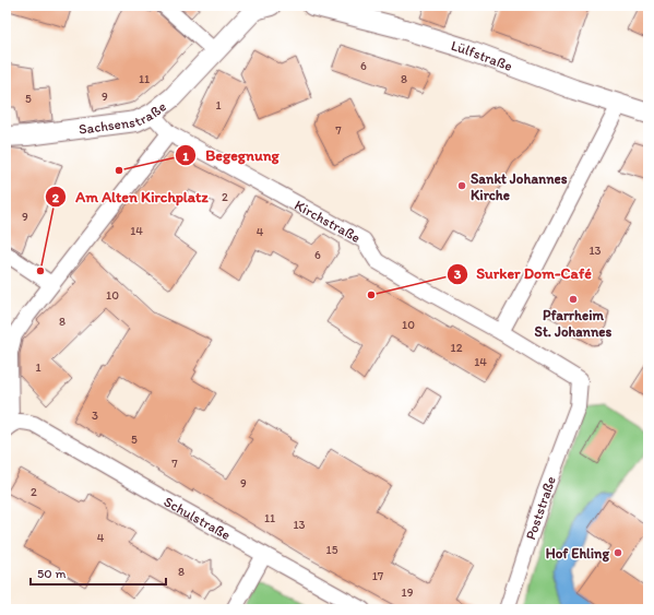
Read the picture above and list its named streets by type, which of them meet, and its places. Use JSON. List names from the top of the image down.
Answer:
{
  "streets": {
    "street": [
      "Lülfstraße",
      "Sachsenstraße",
      "Kirchstraße",
      "Poststraße",
      "Schulstraße"
    ]
  },
  "crossings": [
    ["Sachsenstraße", "Kirchstraße"],
    ["Kirchstraße", "Poststraße"]
  ],
  "places": [
    "Begegnung",
    "Sankt Johannes Kirche",
    "Am Alten Kirchplatz",
    "Surker Dom-Café",
    "Pfarrheim St. Johannes",
    "Hof Ehling"
  ],
  "house_numbers": [
    "6",
    "11",
    "8",
    "9",
    "5",
    "1",
    "7",
    "2",
    "9",
    "14",
    "4",
    "13",
    "6",
    "10",
    "8",
    "10",
    "12",
    "14",
    "1",
    "3",
    "5",
    "7",
    "9",
    "2",
    "11",
    "13",
    "4",
    "15",
    "8",
    "17",
    "19"
  ],
  "scale_bar": "50 m"
}
